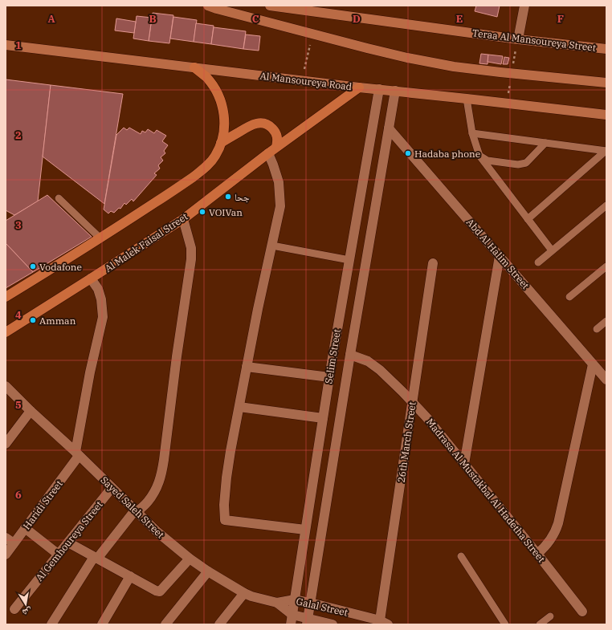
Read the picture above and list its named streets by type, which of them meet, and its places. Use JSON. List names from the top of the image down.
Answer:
{
  "streets": {
    "main road": ["Teraa Al Mansoureya Street", "Al Mansoureya Road", "Al Malek Faisal Street"],
    "street": [
      "Abd Al Halim Street",
      "Selim Street",
      "26th March Street",
      "Madrasa Al Mustakbal Al Hadetha Street",
      "Haridi Street",
      "Sayed Saleh Street",
      "Al Gemhoureya Street",
      "Galal Street"
    ]
  },
  "crossings": [
    ["Al Mansoureya Road", "Al Malek Faisal Street"],
    ["Al Mansoureya Road", "Selim Street"],
    ["Abd Al Halim Street", "Selim Street"],
    ["Selim Street", "Madrasa Al Mustakbal Al Hadetha Street"],
    ["Selim Street", "Galal Street"],
    ["26th March Street", "Madrasa Al Mustakbal Al Hadetha Street"],
    ["26th March Street", "Galal Street"],
    ["Haridi Street", "Sayed Saleh Street"],
    ["Sayed Saleh Street", "Al Gemhoureya Street"],
    ["Sayed Saleh Street", "Galal Street"]
  ],
  "places": [
    "Hadaba phone",
    "جحا",
    "VOIVan",
    "Vodafone",
    "Amman"
  ],
  "north": "bottom",
  "grid": {
    "columns": [
      "A",
      "B",
      "C",
      "D",
      "E",
      "F"
    ],
    "rows": [
      "1",
      "2",
      "3",
      "4",
      "5",
      "6"
    ]
  }
}
